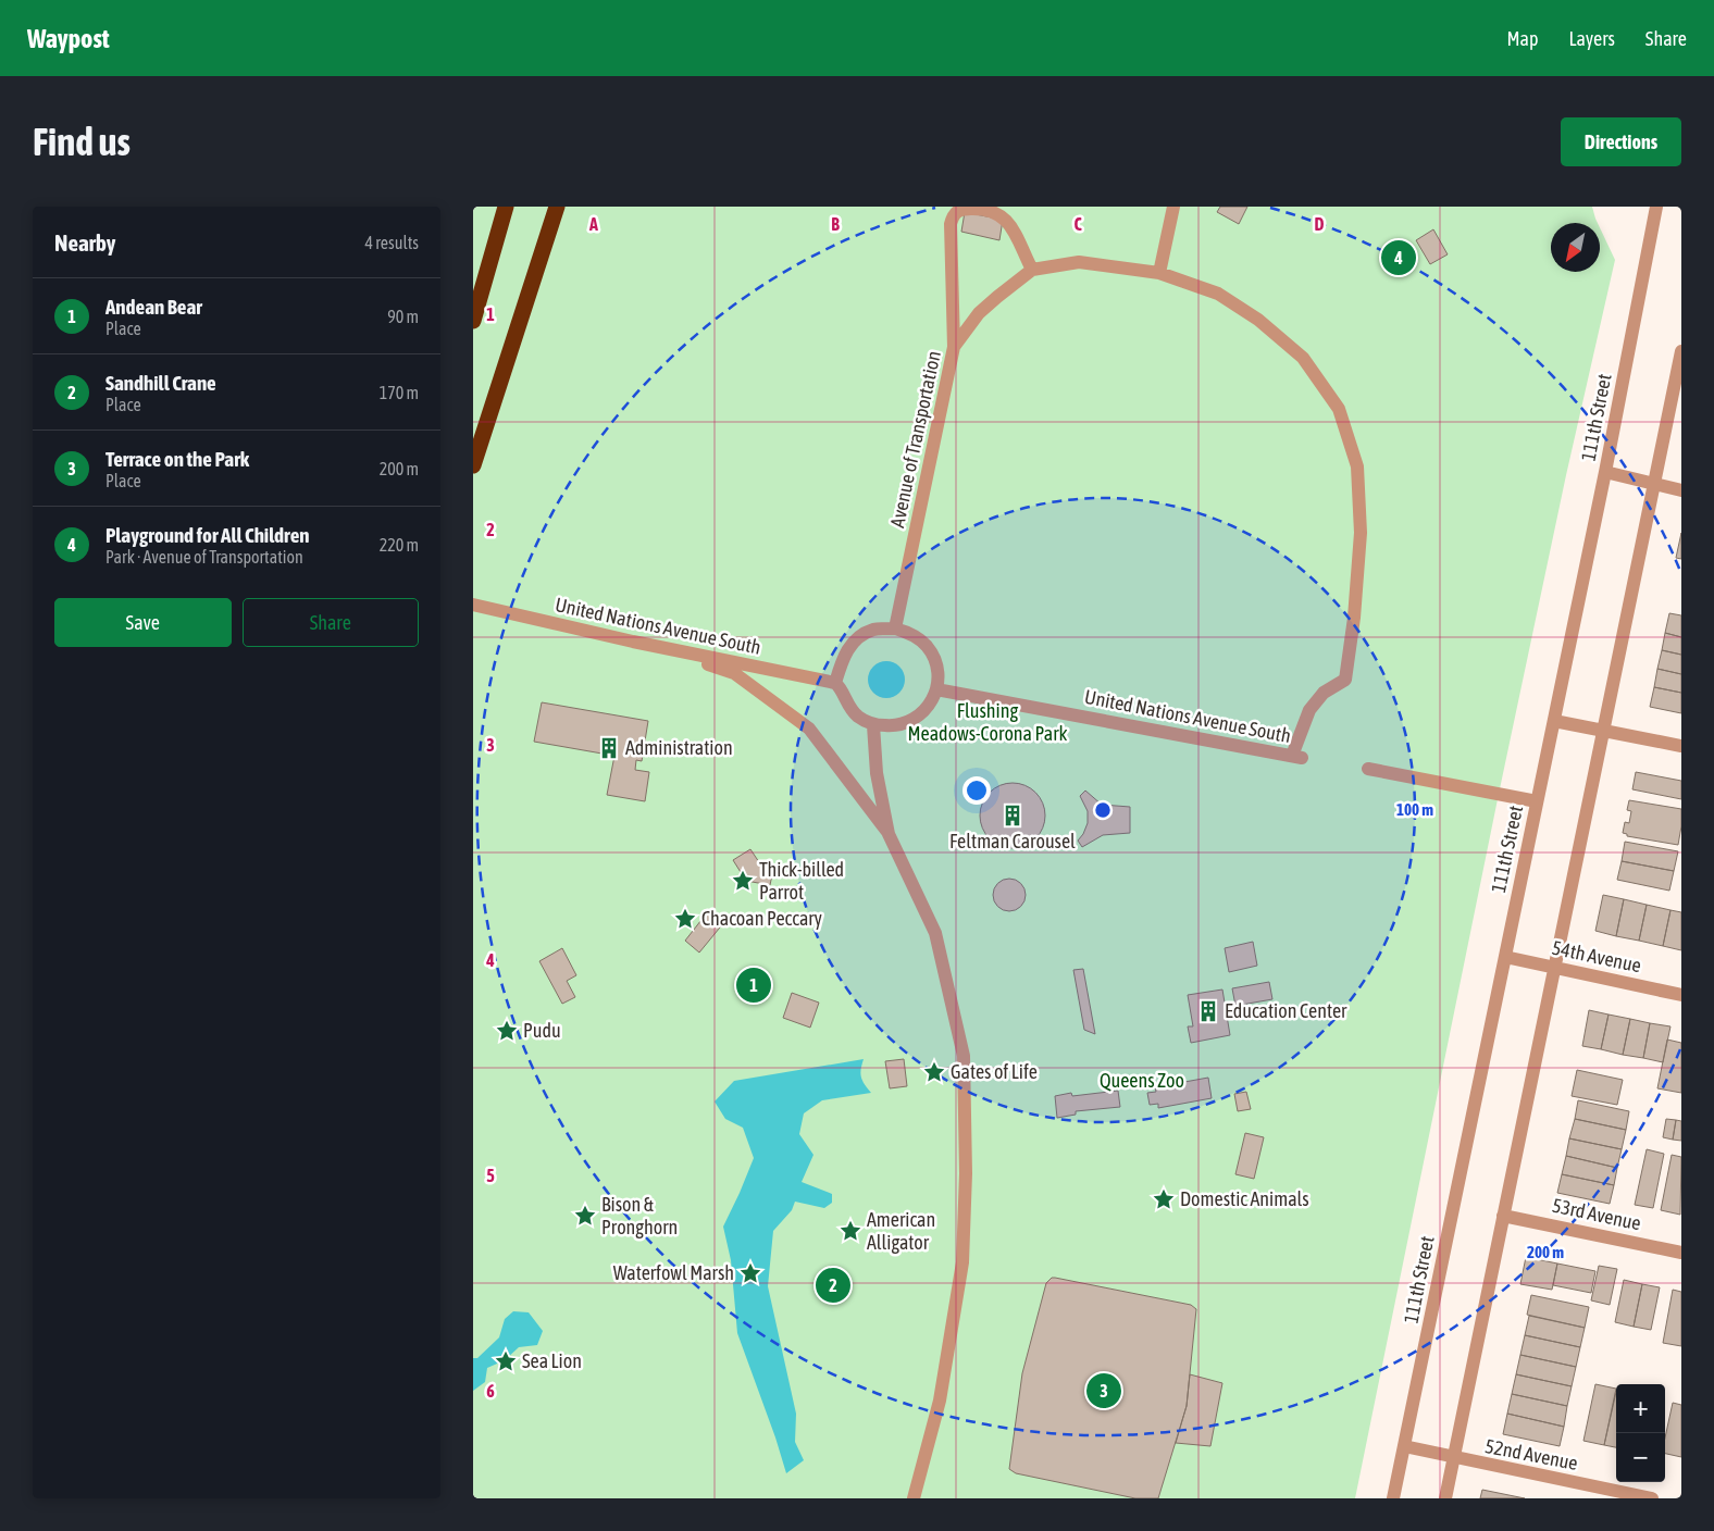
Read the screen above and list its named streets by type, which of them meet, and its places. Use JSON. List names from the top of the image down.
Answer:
{
  "streets": {
    "street": [
      "111th Street",
      "Avenue of Transportation",
      "United Nations Avenue South",
      "54th Avenue",
      "53rd Avenue",
      "52nd Avenue"
    ]
  },
  "crossings": [
    ["111th Street", "54th Avenue"],
    ["111th Street", "52nd Avenue"],
    ["Avenue of Transportation", "United Nations Avenue South"]
  ],
  "parks": ["Flushing Meadows-Corona Park", "Queens Zoo"],
  "places": {
    "building": ["Administration", "Feltman Carousel", "Education Center"],
    "place": [
      "Thick-billed Parrot",
      "Chacoan Peccary",
      "Pudu",
      "Gates of Life",
      "Domestic Animals",
      "Bison & Pronghorn",
      "American Alligator",
      "Waterfowl Marsh",
      "Sea Lion"
    ]
  },
  "north": "bottom left",
  "page": {
    "header": "Waypost",
    "nav": ["Map", "Layers", "Share"],
    "buttons": [
      "Directions",
      ["Save", "Share"]
    ],
    "title": "Find us",
    "heading": ["Nearby", "4 results"],
    "pins": [
      "4",
      "1",
      "2",
      "3"
    ],
    "list": [
      {
        "mark": "1",
        "name": "Andean Bear",
        "note": "Place",
        "value": "90 m"
      },
      {
        "mark": "2",
        "name": "Sandhill Crane",
        "note": "Place",
        "value": "170 m"
      },
      {
        "mark": "3",
        "name": "Terrace on the Park",
        "note": "Place",
        "value": "200 m"
      },
      {
        "mark": "4",
        "name": "Playground for All Children",
        "note": "Park · Avenue of Transportation",
        "value": "220 m"
      }
    ],
    "map_buttons": ["+", "−"]
  },
  "grid": {
    "columns": [
      "A",
      "B",
      "C",
      "D"
    ],
    "rows": [
      "1",
      "2",
      "3",
      "4",
      "5",
      "6"
    ]
  },
  "rings": ["100 m", "200 m"]
}
